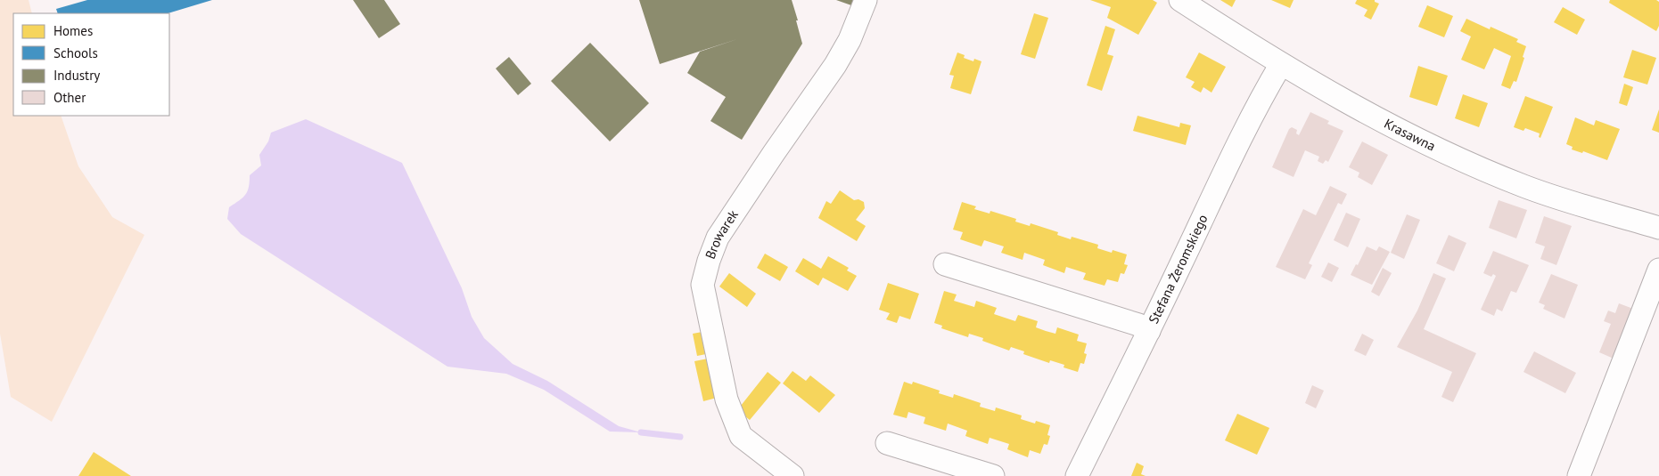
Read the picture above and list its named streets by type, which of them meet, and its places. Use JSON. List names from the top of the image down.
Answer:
{
  "streets": {
    "street": ["Krasawna", "Browarek", "Stefana Żeromskiego"]
  },
  "crossings": [
    ["Krasawna", "Stefana Żeromskiego"]
  ],
  "legend": [
    "Homes",
    "Schools",
    "Industry",
    "Other"
  ]
}
